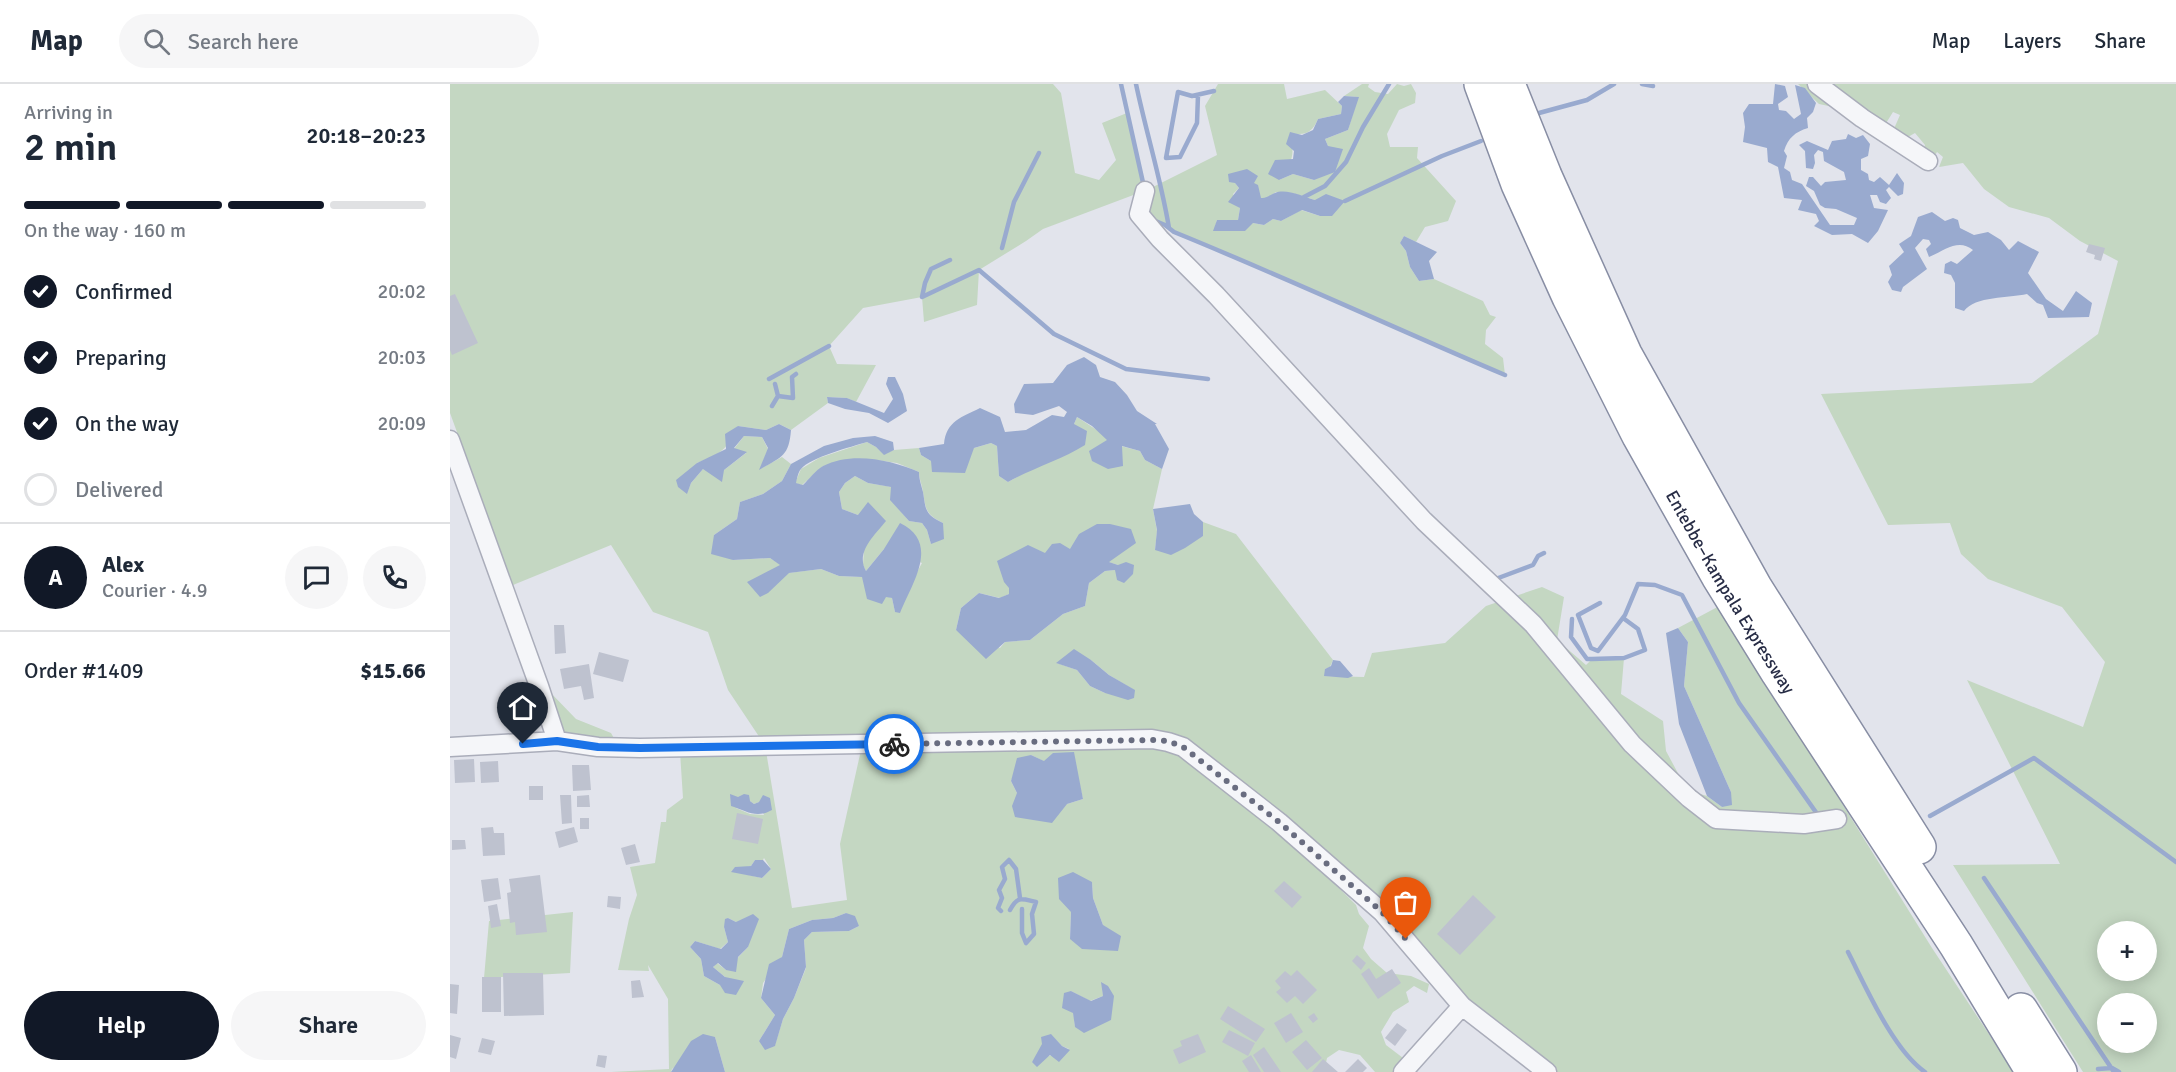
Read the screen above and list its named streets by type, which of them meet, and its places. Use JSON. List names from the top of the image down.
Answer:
{
  "streets": {
    "highway": ["Entebbe–Kampala Expressway"]
  },
  "page": {
    "header": "Map",
    "search": "Search here",
    "nav": ["Map", "Layers", "Share"],
    "heading": ["2 min", "Arriving in", "20:18–20:23"],
    "panel": [
      "Alex",
      "Courier · 4.9",
      "Order #1409",
      "$15.66"
    ],
    "bar": "On the way · 160 m",
    "list": [
      ["Confirmed", "20:02"],
      ["Preparing", "20:03"],
      ["On the way", "20:09"],
      "Delivered"
    ],
    "round": "A",
    "map_buttons": ["+", "−"],
    "buttons": ["Help", "Share"]
  }
}
